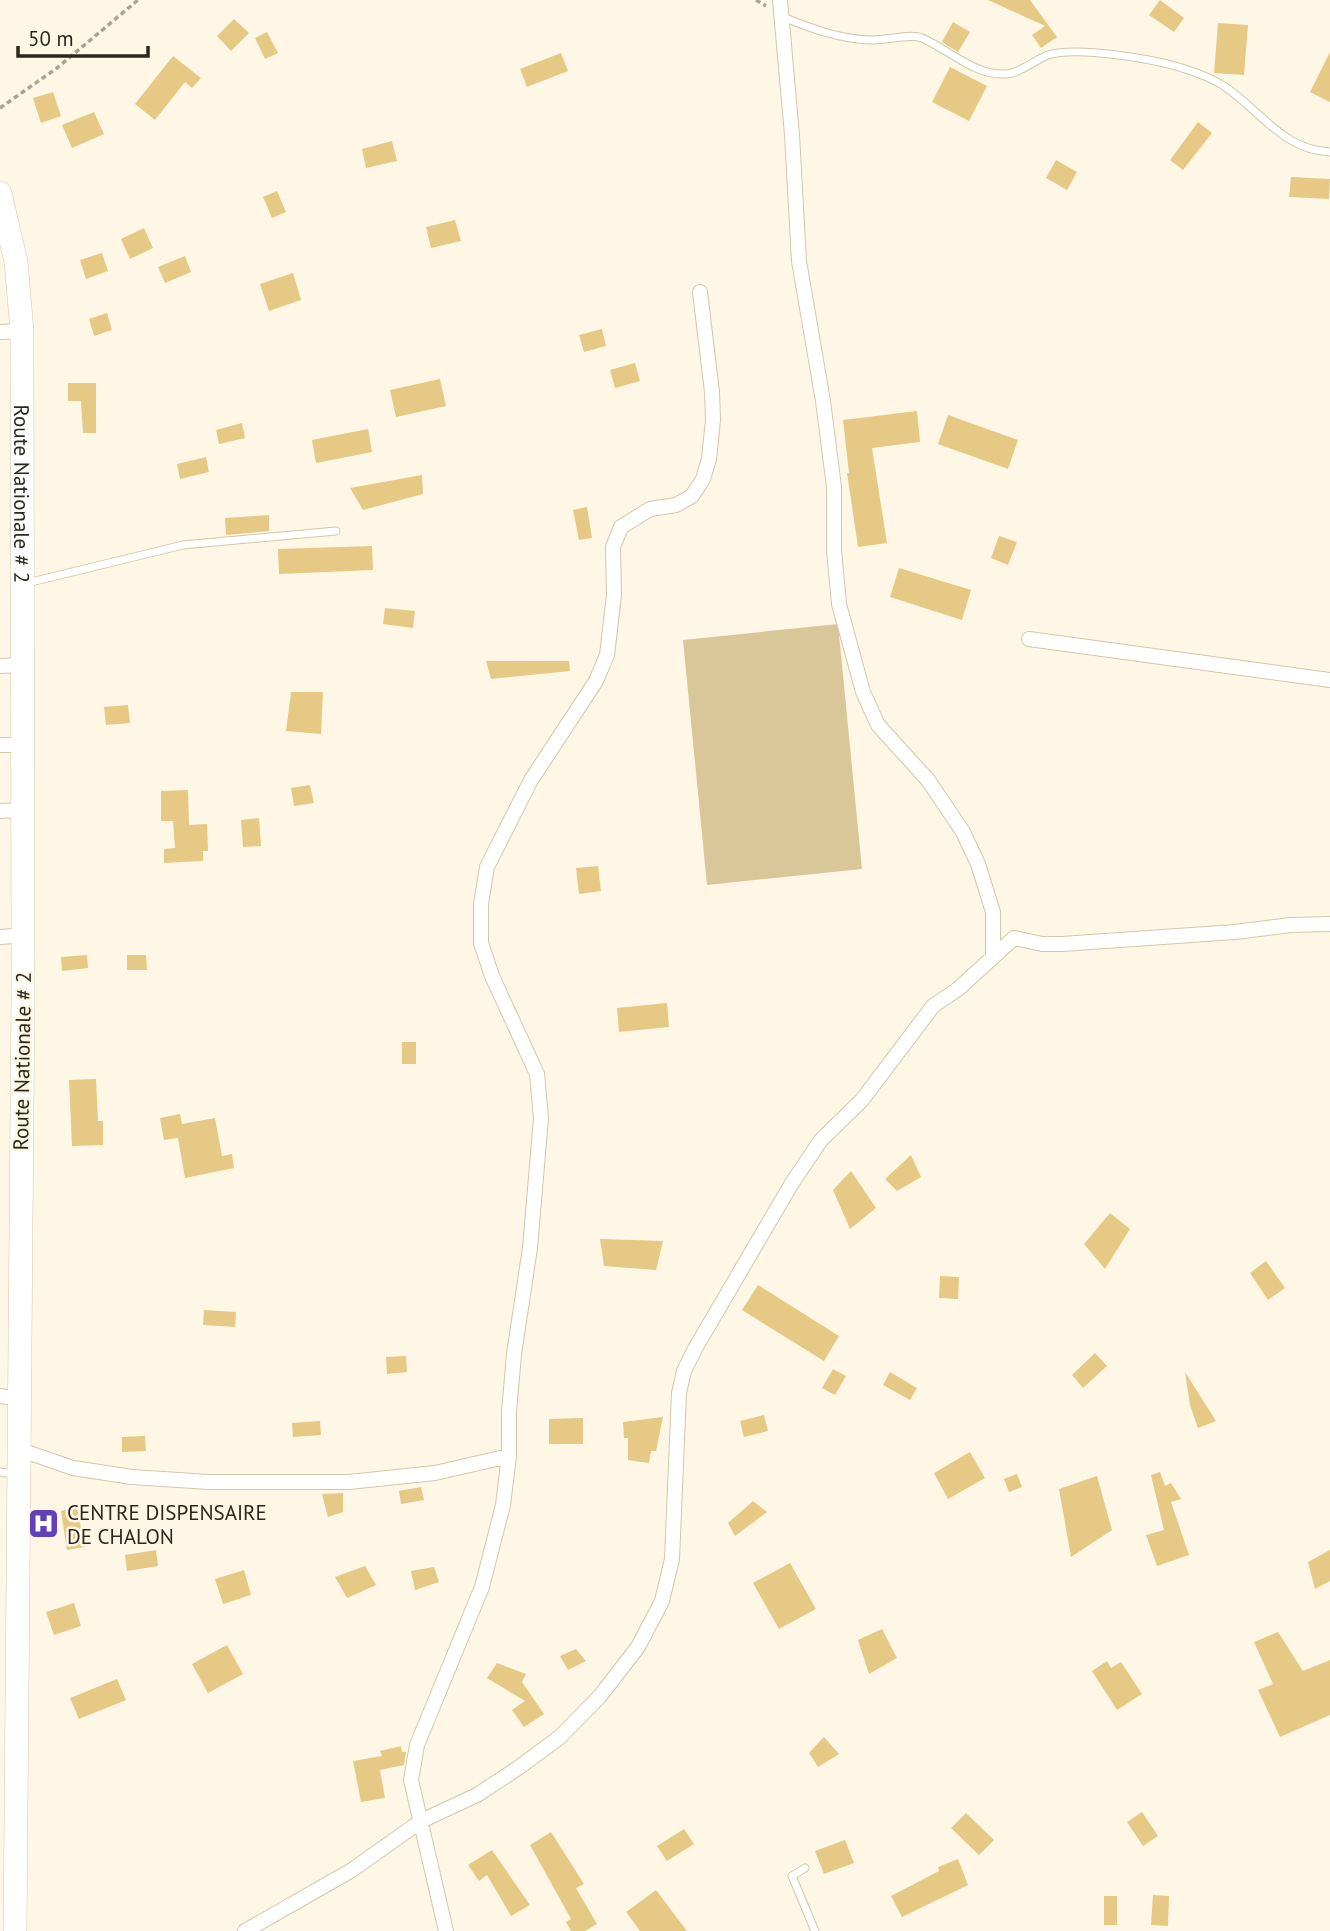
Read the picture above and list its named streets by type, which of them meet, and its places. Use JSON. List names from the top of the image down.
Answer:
{
  "streets": {
    "main road": ["Route Nationale # 2"]
  },
  "places": {
    "hospital": ["CENTRE DISPENSAIRE DE CHALON"]
  },
  "scale_bar": "50 m"
}
